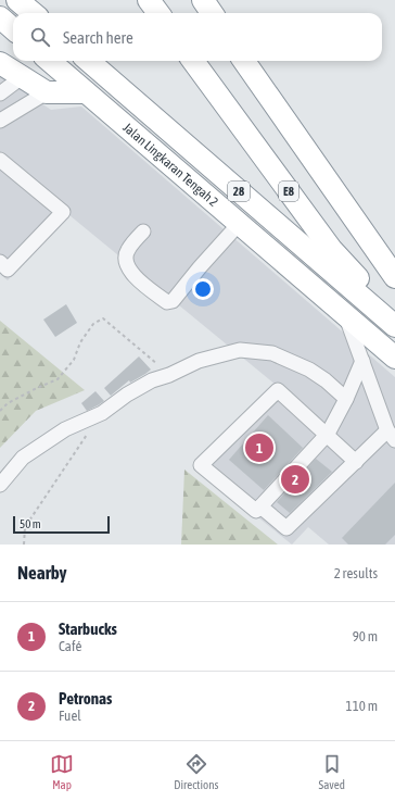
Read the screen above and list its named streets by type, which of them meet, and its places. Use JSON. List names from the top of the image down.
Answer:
{
  "streets": {
    "highway": ["Jalan Lingkaran Tengah 2", "28", "E8"]
  },
  "scale_bar": "50 m",
  "page": {
    "search": "Search here",
    "pins": ["1", "2"],
    "scale": "50 m",
    "heading": ["Nearby", "2 results"],
    "list": [
      {
        "mark": "1",
        "name": "Starbucks",
        "note": "Café",
        "value": "90 m"
      },
      {
        "mark": "2",
        "name": "Petronas",
        "note": "Fuel",
        "value": "110 m"
      }
    ],
    "nav": ["Map", "Directions", "Saved"]
  }
}
